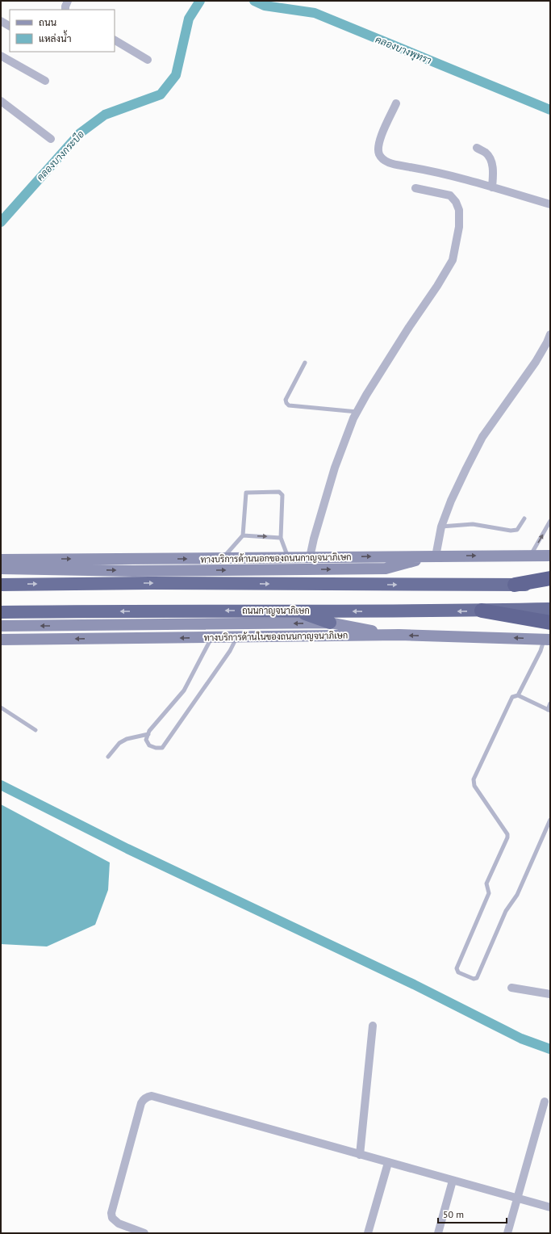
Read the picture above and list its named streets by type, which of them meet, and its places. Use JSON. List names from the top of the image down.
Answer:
{
  "streets": {
    "highway": ["ถนนกาญจนาภิเษก"],
    "main road": ["ทางบริการด้านนอกของถนนกาญจนาภิเษก", "ทางบริการด้านในของถนนกาญจนาภิเษก"]
  },
  "water": ["คลองบางพุทรา", "คลองบางกระบือ"],
  "legend": ["ถนน", "แหล่งน้ำ"],
  "scale_bar": "50 m"
}
